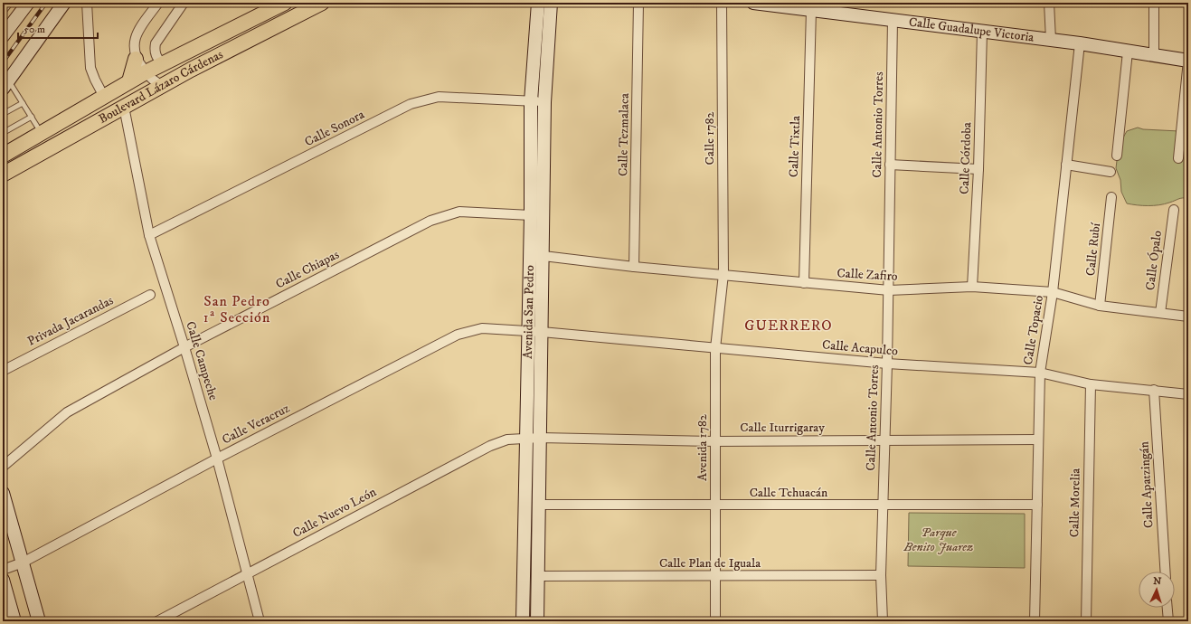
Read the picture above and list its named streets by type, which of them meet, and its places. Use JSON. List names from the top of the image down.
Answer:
{
  "streets": {
    "main road": ["Boulevard Lázaro Cárdenas"],
    "street": [
      "Calle Guadalupe Victoria",
      "Calle Antonio Torres",
      "Calle Sonora",
      "Calle Tezmalaca",
      "Calle 1782",
      "Calle Tixtla",
      "Calle Córdoba",
      "Calle Rubí",
      "Calle Ópalo",
      "Calle Chiapas",
      "Calle Zafiro",
      "Avenida San Pedro",
      "Privada Jacarandas",
      "Calle Topacio",
      "Calle Acapulco",
      "Calle Campeche",
      "Calle Veracruz",
      "Calle Iturrigaray",
      "Avenida 1782",
      "Calle Apatzingán",
      "Calle Tehuacán",
      "Calle Morelia",
      "Calle Nuevo León",
      "Calle Plan de Iguala"
    ]
  },
  "crossings": [
    ["Calle Guadalupe Victoria", "Calle Antonio Torres"],
    ["Calle Guadalupe Victoria", "Calle Tixtla"],
    ["Calle Guadalupe Victoria", "Calle Córdoba"],
    ["Calle Guadalupe Victoria", "Calle Topacio"],
    ["Boulevard Lázaro Cárdenas", "Calle Campeche"],
    ["Calle Antonio Torres", "Calle Zafiro"],
    ["Calle Antonio Torres", "Calle Acapulco"],
    ["Calle Antonio Torres", "Calle Iturrigaray"],
    ["Calle Antonio Torres", "Calle Tehuacán"],
    ["Calle Antonio Torres", "Calle Plan de Iguala"],
    ["Calle Sonora", "Avenida San Pedro"],
    ["Calle Sonora", "Calle Campeche"],
    ["Calle Tezmalaca", "Calle Zafiro"],
    ["Calle 1782", "Calle Zafiro"],
    ["Calle 1782", "Avenida 1782"],
    ["Calle Tixtla", "Calle Zafiro"],
    ["Calle Córdoba", "Calle Zafiro"],
    ["Calle Rubí", "Calle Zafiro"],
    ["Calle Ópalo", "Calle Zafiro"],
    ["Calle Chiapas", "Avenida San Pedro"],
    ["Calle Chiapas", "Calle Campeche"],
    ["Calle Zafiro", "Avenida San Pedro"],
    ["Calle Zafiro", "Calle Topacio"],
    ["Calle Zafiro", "Avenida 1782"],
    ["Avenida San Pedro", "Calle Acapulco"],
    ["Avenida San Pedro", "Calle Veracruz"],
    ["Avenida San Pedro", "Calle Iturrigaray"],
    ["Avenida San Pedro", "Calle Tehuacán"],
    ["Avenida San Pedro", "Calle Nuevo León"],
    ["Avenida San Pedro", "Calle Plan de Iguala"],
    ["Calle Topacio", "Calle Acapulco"],
    ["Calle Topacio", "Calle Iturrigaray"],
    ["Calle Topacio", "Calle Tehuacán"],
    ["Calle Acapulco", "Calle Veracruz"],
    ["Calle Acapulco", "Avenida 1782"],
    ["Calle Acapulco", "Calle Apatzingán"],
    ["Calle Acapulco", "Calle Morelia"],
    ["Calle Campeche", "Calle Veracruz"],
    ["Calle Campeche", "Calle Nuevo León"],
    ["Calle Iturrigaray", "Avenida 1782"],
    ["Calle Iturrigaray", "Calle Nuevo León"],
    ["Avenida 1782", "Calle Tehuacán"],
    ["Avenida 1782", "Calle Plan de Iguala"]
  ],
  "districts": ["San Pedro 1ª Sección", "GUERRERO"],
  "parks": ["Parque Benito Juarez"],
  "scale_bar": "50 m",
  "north": "top"
}
